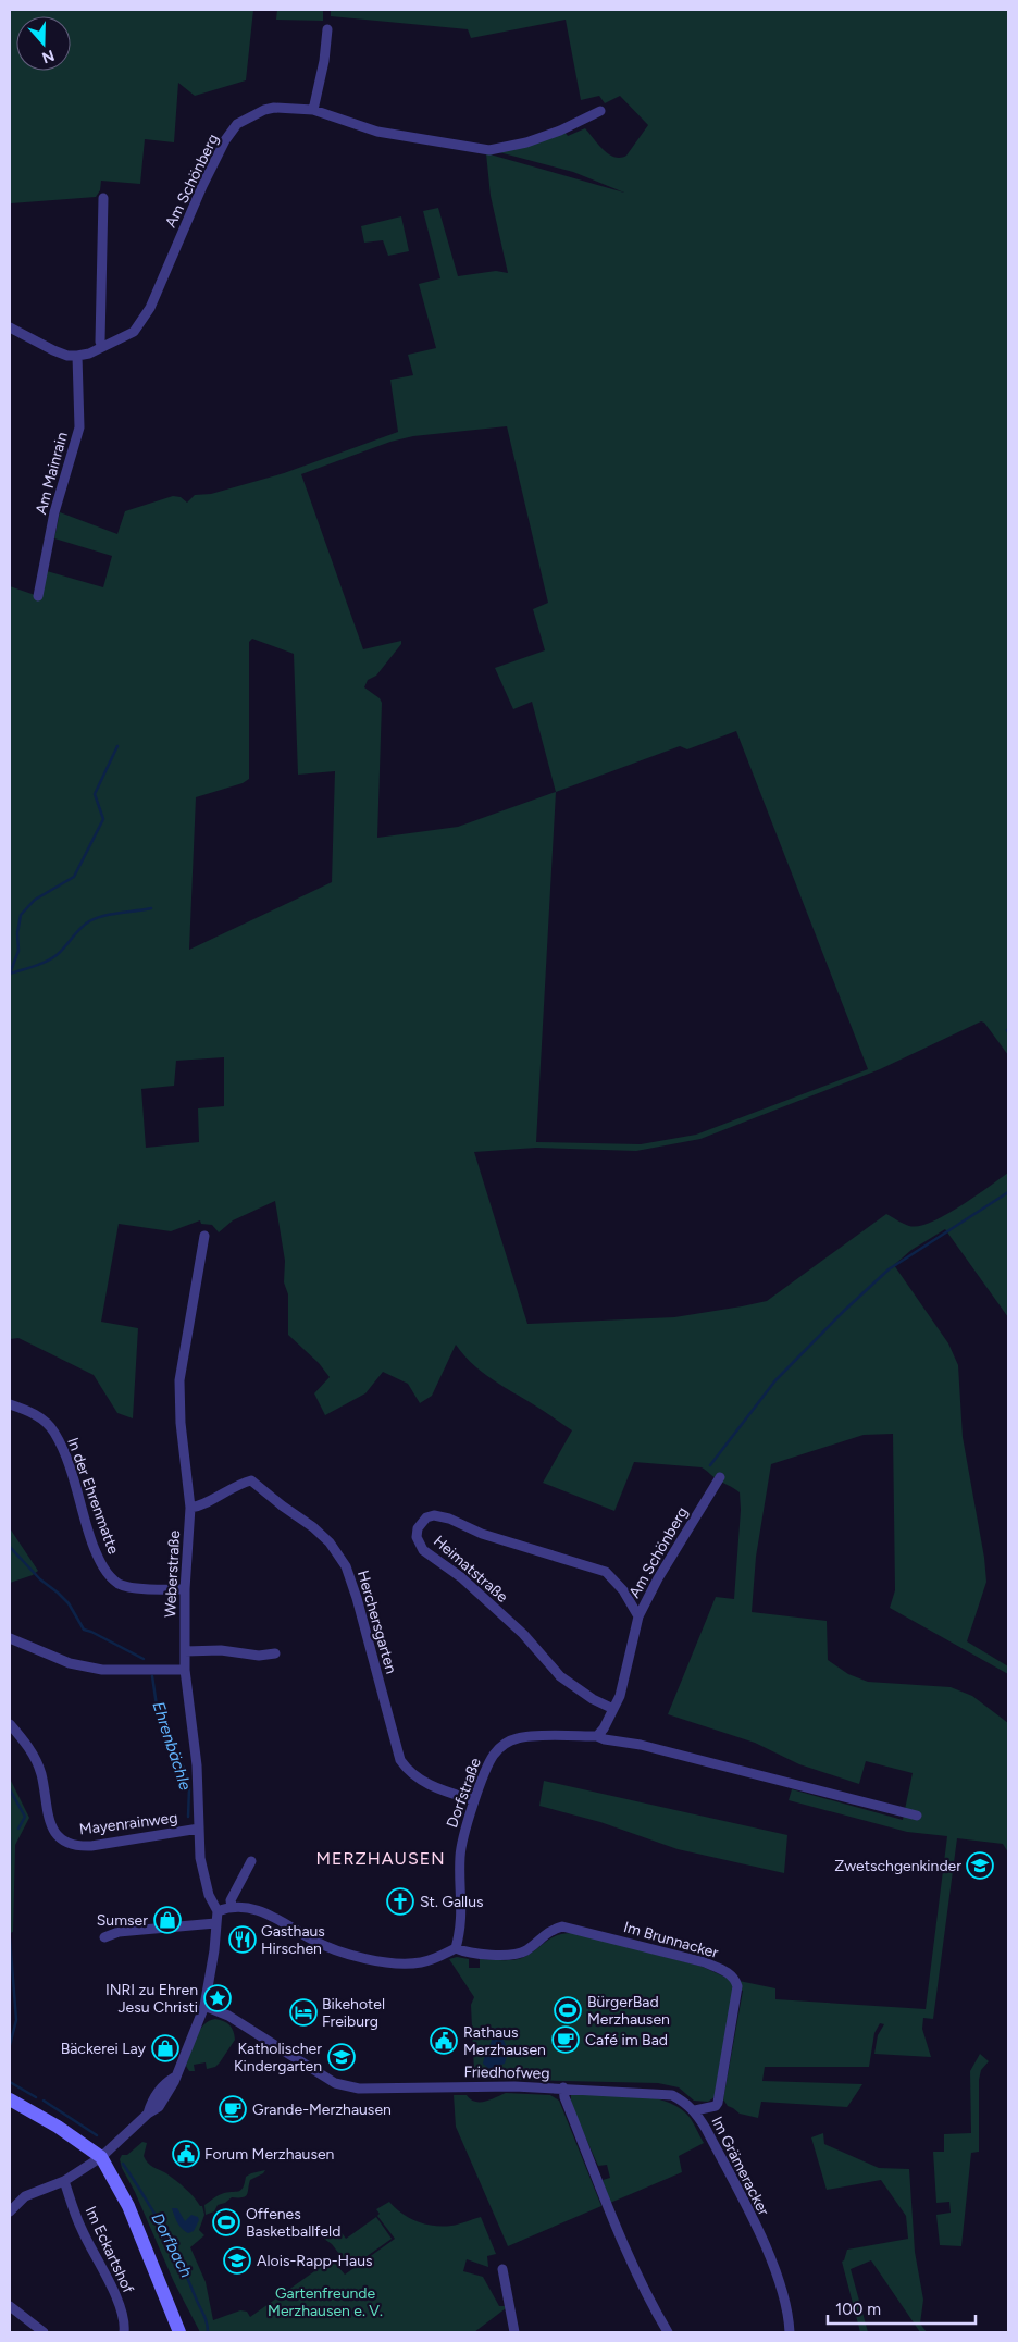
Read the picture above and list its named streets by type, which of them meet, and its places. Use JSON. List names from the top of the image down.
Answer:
{
  "streets": {
    "street": [
      "Am Schönberg",
      "Am Mainrain",
      "In der Ehrenmatte",
      "Heimatstraße",
      "Weberstraße",
      "Herchersgarten",
      "Dorfstraße",
      "Mayenrainweg",
      "Im Brunnacker",
      "Friedhofweg",
      "Im Grämeracker",
      "Im Eckartshof"
    ]
  },
  "crossings": [
    ["Am Schönberg", "Am Mainrain"],
    ["Am Schönberg", "Heimatstraße"],
    ["Am Schönberg", "Dorfstraße"],
    ["In der Ehrenmatte", "Weberstraße"],
    ["Weberstraße", "Herchersgarten"],
    ["Weberstraße", "Mayenrainweg"],
    ["Herchersgarten", "Dorfstraße"],
    ["Dorfstraße", "Im Brunnacker"],
    ["Im Brunnacker", "Im Grämeracker"],
    ["Friedhofweg", "Im Grämeracker"]
  ],
  "districts": ["MERZHAUSEN"],
  "water": ["Ehrenbächle", "Dorfbach"],
  "parks": ["Gartenfreunde Merzhausen e. V."],
  "places": {
    "school or university": ["Zwetschgenkinder", "Katholischer Kindergarten", "Alois-Rapp-Haus"],
    "church": ["St. Gallus"],
    "shop": ["Sumser", "Bäckerei Lay"],
    "restaurant": ["Gasthaus Hirschen"],
    "place": ["INRI zu Ehren Jesu Christi"],
    "sports": ["BürgerBad Merzhausen", "Offenes Basketballfeld"],
    "hotel": ["Bikehotel Freiburg"],
    "cafe": ["Café im Bad", "Grande-Merzhausen"],
    "public building": ["Rathaus Merzhausen", "Forum Merzhausen"]
  },
  "scale_bar": "100 m",
  "north": "bottom"
}
